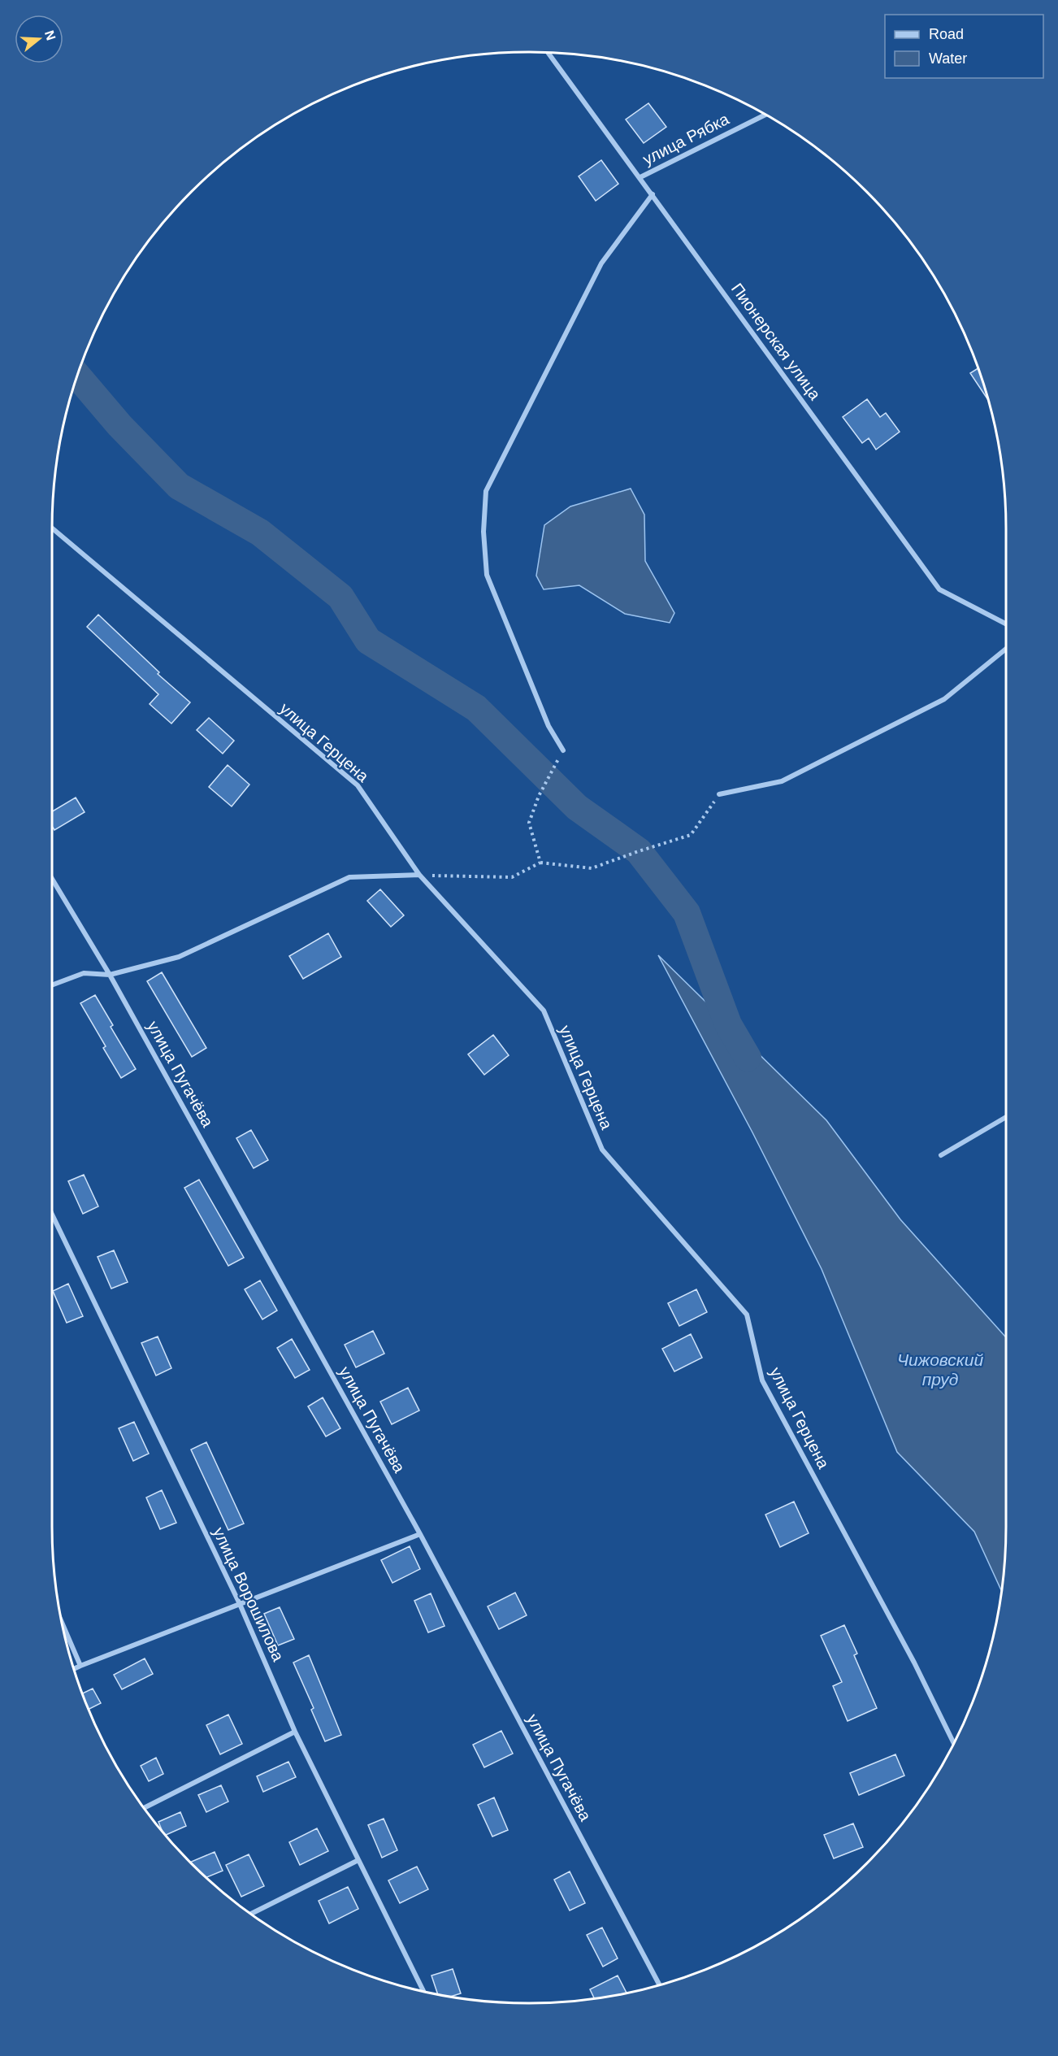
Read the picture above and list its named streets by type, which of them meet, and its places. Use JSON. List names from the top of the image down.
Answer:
{
  "streets": {
    "street": [
      "улица Рябка",
      "Пионерская улица",
      "улица Герцена",
      "улица Пугачёва",
      "улица Ворошилова"
    ]
  },
  "crossings": [
    ["улица Рябка", "Пионерская улица"]
  ],
  "water": ["Чижовский пруд"],
  "legend": ["Road", "Water"],
  "north": "right"
}
